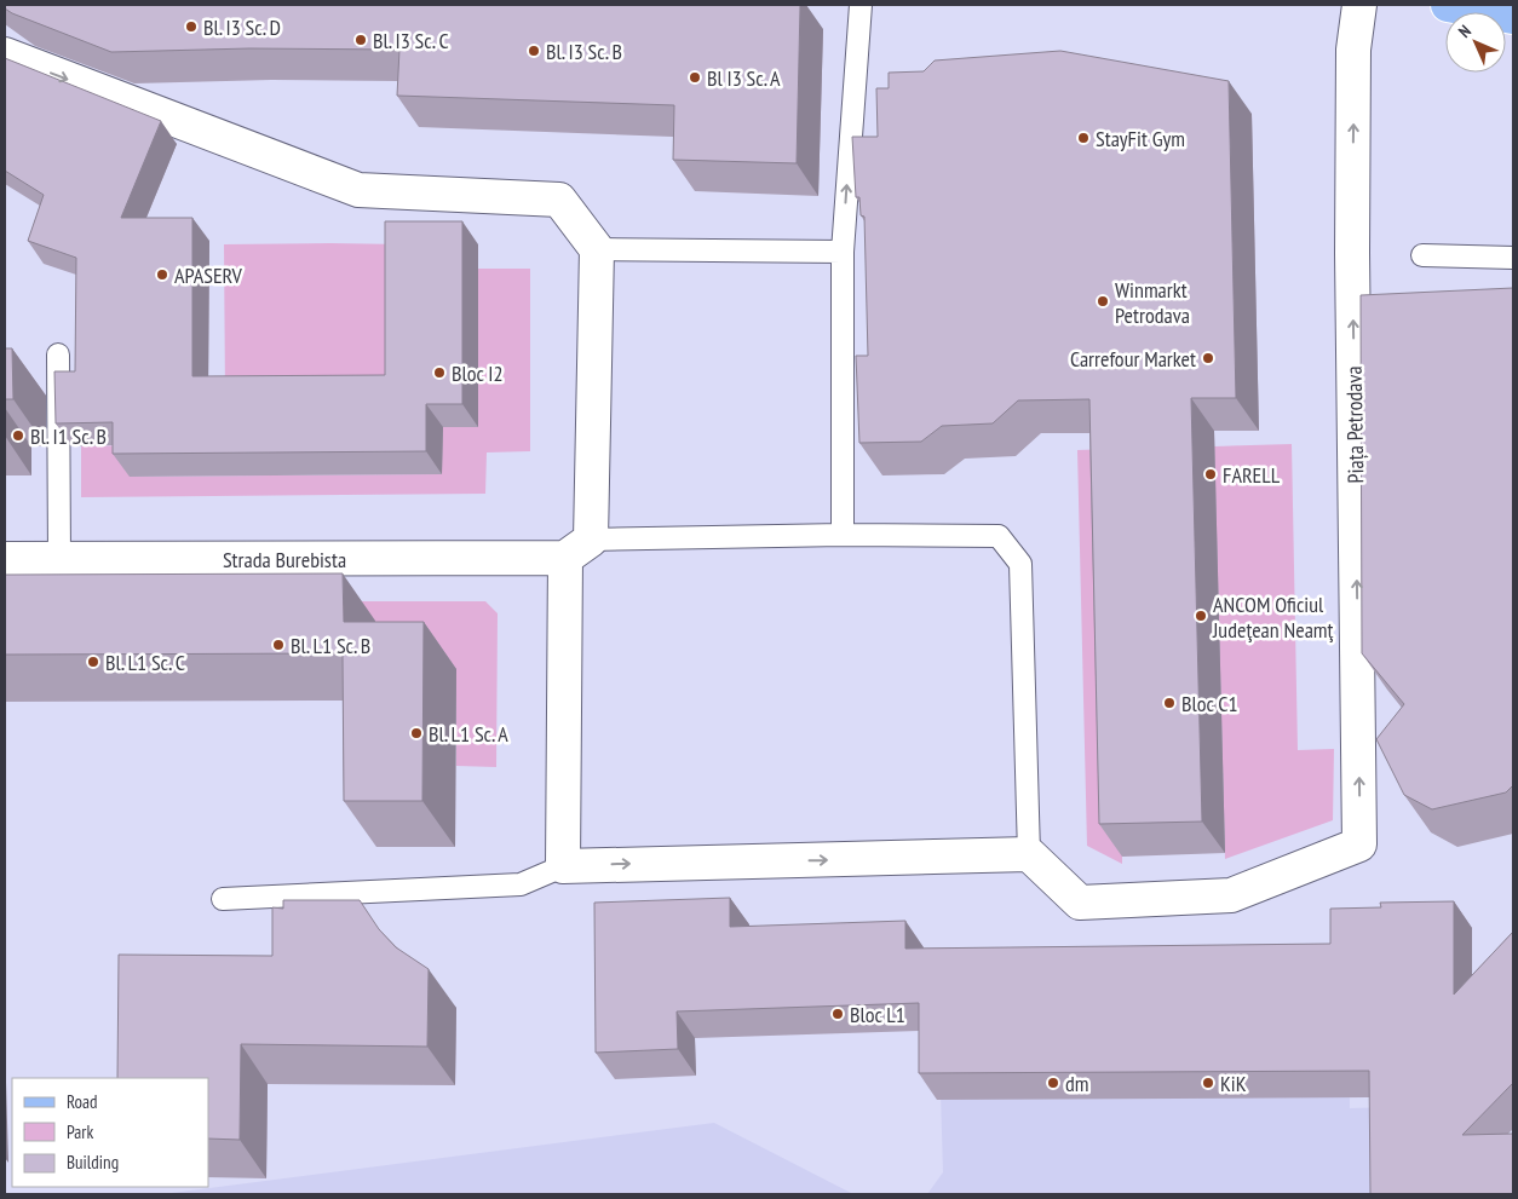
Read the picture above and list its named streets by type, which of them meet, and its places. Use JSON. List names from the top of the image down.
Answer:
{
  "streets": {
    "street": ["Piața Petrodava", "Strada Burebista"]
  },
  "places": [
    "Bl. I3 Sc. D",
    "Bl. I3 Sc. C",
    "Bl. I3 Sc. B",
    "Bl I3 Sc. A",
    "StayFit Gym",
    "APASERV",
    "Winmarkt Petrodava",
    "Carrefour Market",
    "Bloc I2",
    "Bl. I1 Sc. B",
    "FARELL",
    "ANCOM Oficiul Judeţean Neamţ",
    "Bl. L1 Sc. B",
    "Bl. L1 Sc. C",
    "Bloc C1",
    "Bl. L1 Sc. A",
    "Bloc L1",
    "dm",
    "KiK"
  ],
  "legend": ["Road", "Park", "Building"],
  "north": "top left"
}
